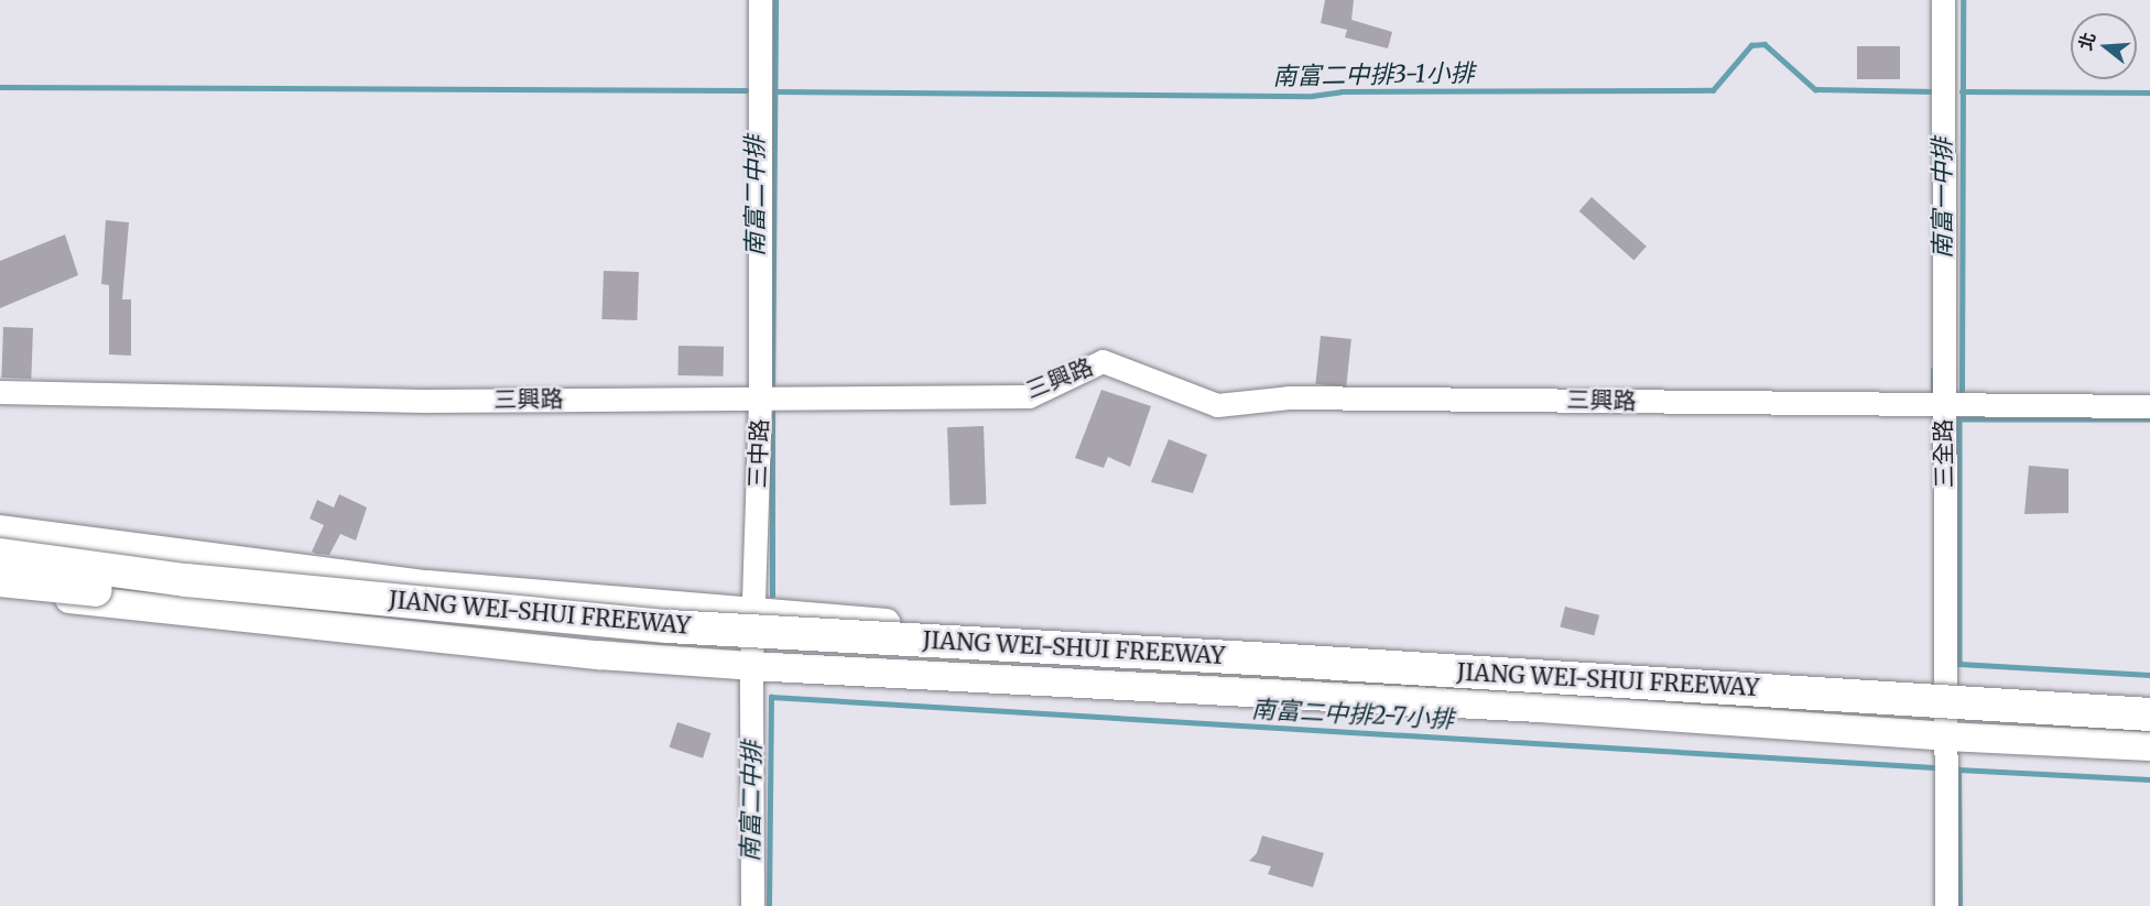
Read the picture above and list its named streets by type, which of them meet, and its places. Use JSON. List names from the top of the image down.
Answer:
{
  "streets": {
    "highway": ["JIANG WEI-SHUI FREEWAY"],
    "street": ["三興路", "三中路", "三全路"]
  },
  "crossings": [
    ["三興路", "三中路"],
    ["三興路", "三全路"]
  ],
  "water": [
    "南富二中排3-1小排",
    "南富二中排",
    "南富一中排",
    "南富二中排2-7小排"
  ],
  "north": "left"
}
